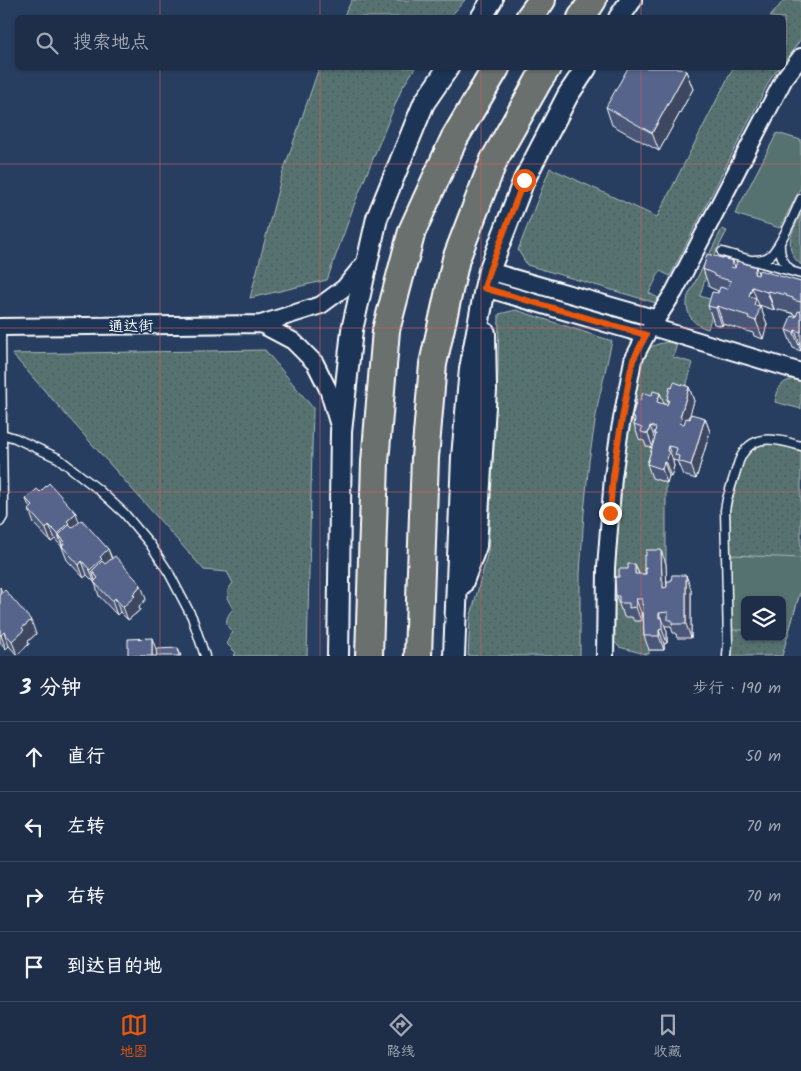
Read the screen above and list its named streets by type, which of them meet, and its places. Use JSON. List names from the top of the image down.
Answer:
{
  "streets": {
    "street": ["通达街"]
  },
  "page": {
    "search": "搜索地点",
    "heading": ["3 分钟", "步行 · 190 m"],
    "list": [
      ["直行", "50 m"],
      ["左转", "70 m"],
      ["右转", "70 m"],
      "到达目的地"
    ],
    "nav": ["地图", "路线", "收藏"]
  }
}
